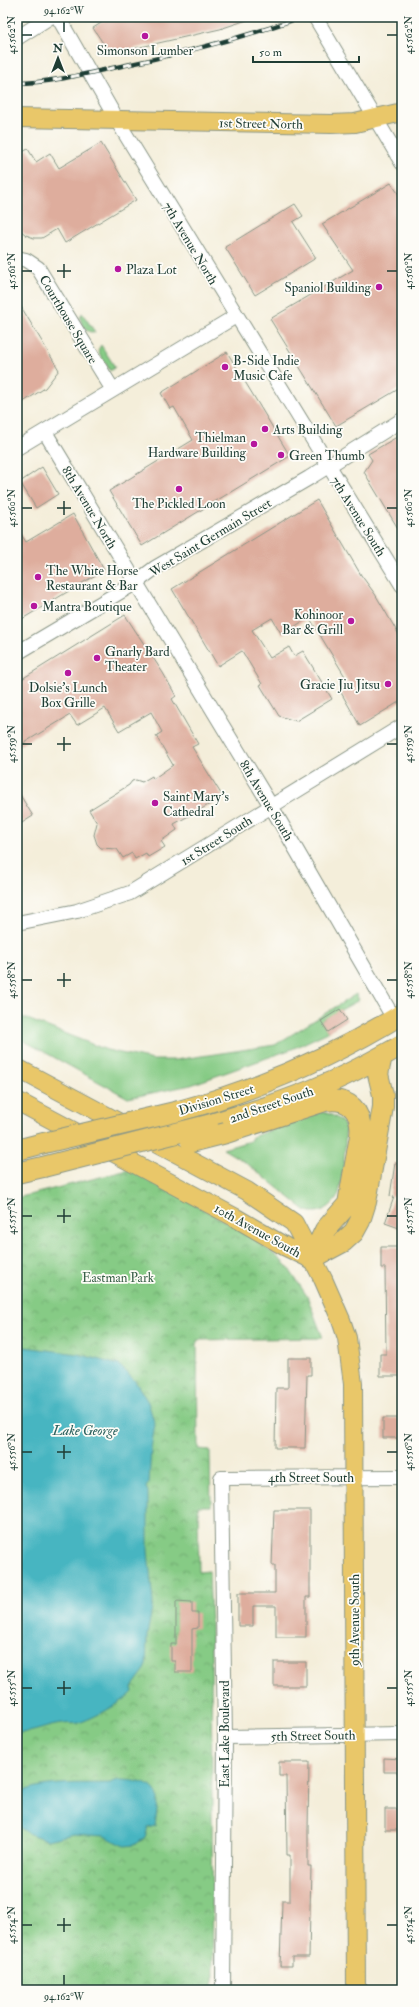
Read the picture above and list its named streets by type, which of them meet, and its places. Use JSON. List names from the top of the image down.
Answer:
{
  "streets": {
    "highway": ["Division Street", "2nd Street South"],
    "main road": ["1st Street North", "10th Avenue South", "9th Avenue South"],
    "street": [
      "7th Avenue North",
      "Courthouse Square",
      "8th Avenue North",
      "7th Avenue South",
      "West Saint Germain Street",
      "8th Avenue South",
      "1st Street South",
      "4th Street South",
      "East Lake Boulevard",
      "5th Street South"
    ]
  },
  "crossings": [
    ["1st Street North", "7th Avenue North"],
    ["7th Avenue North", "7th Avenue South"],
    ["7th Avenue North", "West Saint Germain Street"],
    ["8th Avenue North", "West Saint Germain Street"],
    ["8th Avenue North", "8th Avenue South"],
    ["7th Avenue South", "West Saint Germain Street"],
    ["West Saint Germain Street", "8th Avenue South"],
    ["8th Avenue South", "1st Street South"],
    ["8th Avenue South", "Division Street"],
    ["10th Avenue South", "9th Avenue South"],
    ["4th Street South", "9th Avenue South"],
    ["4th Street South", "East Lake Boulevard"],
    ["9th Avenue South", "5th Street South"],
    ["East Lake Boulevard", "5th Street South"]
  ],
  "water": ["Lake George"],
  "parks": ["Eastman Park"],
  "places": [
    "Simonson Lumber",
    "Plaza Lot",
    "Spaniol Building",
    "B-Side Indie Music Cafe",
    "Arts Building",
    "Thielman Hardware Building",
    "Green Thumb",
    "The Pickled Loon",
    "The White Horse Restaurant & Bar",
    "Mantra Boutique",
    "Kohinoor Bar & Grill",
    "Gnarly Bard Theater",
    "Dolsie's Lunch Box Grille",
    "Gracie Jiu Jitsu",
    "Saint Mary's Cathedral"
  ],
  "scale_bar": "50 m",
  "north": "top",
  "coordinates": [
    "94.162°W",
    "45.562°N",
    "45.561°N",
    "45.560°N",
    "45.559°N",
    "45.558°N",
    "45.557°N",
    "45.556°N",
    "45.555°N",
    "45.554°N"
  ]
}
